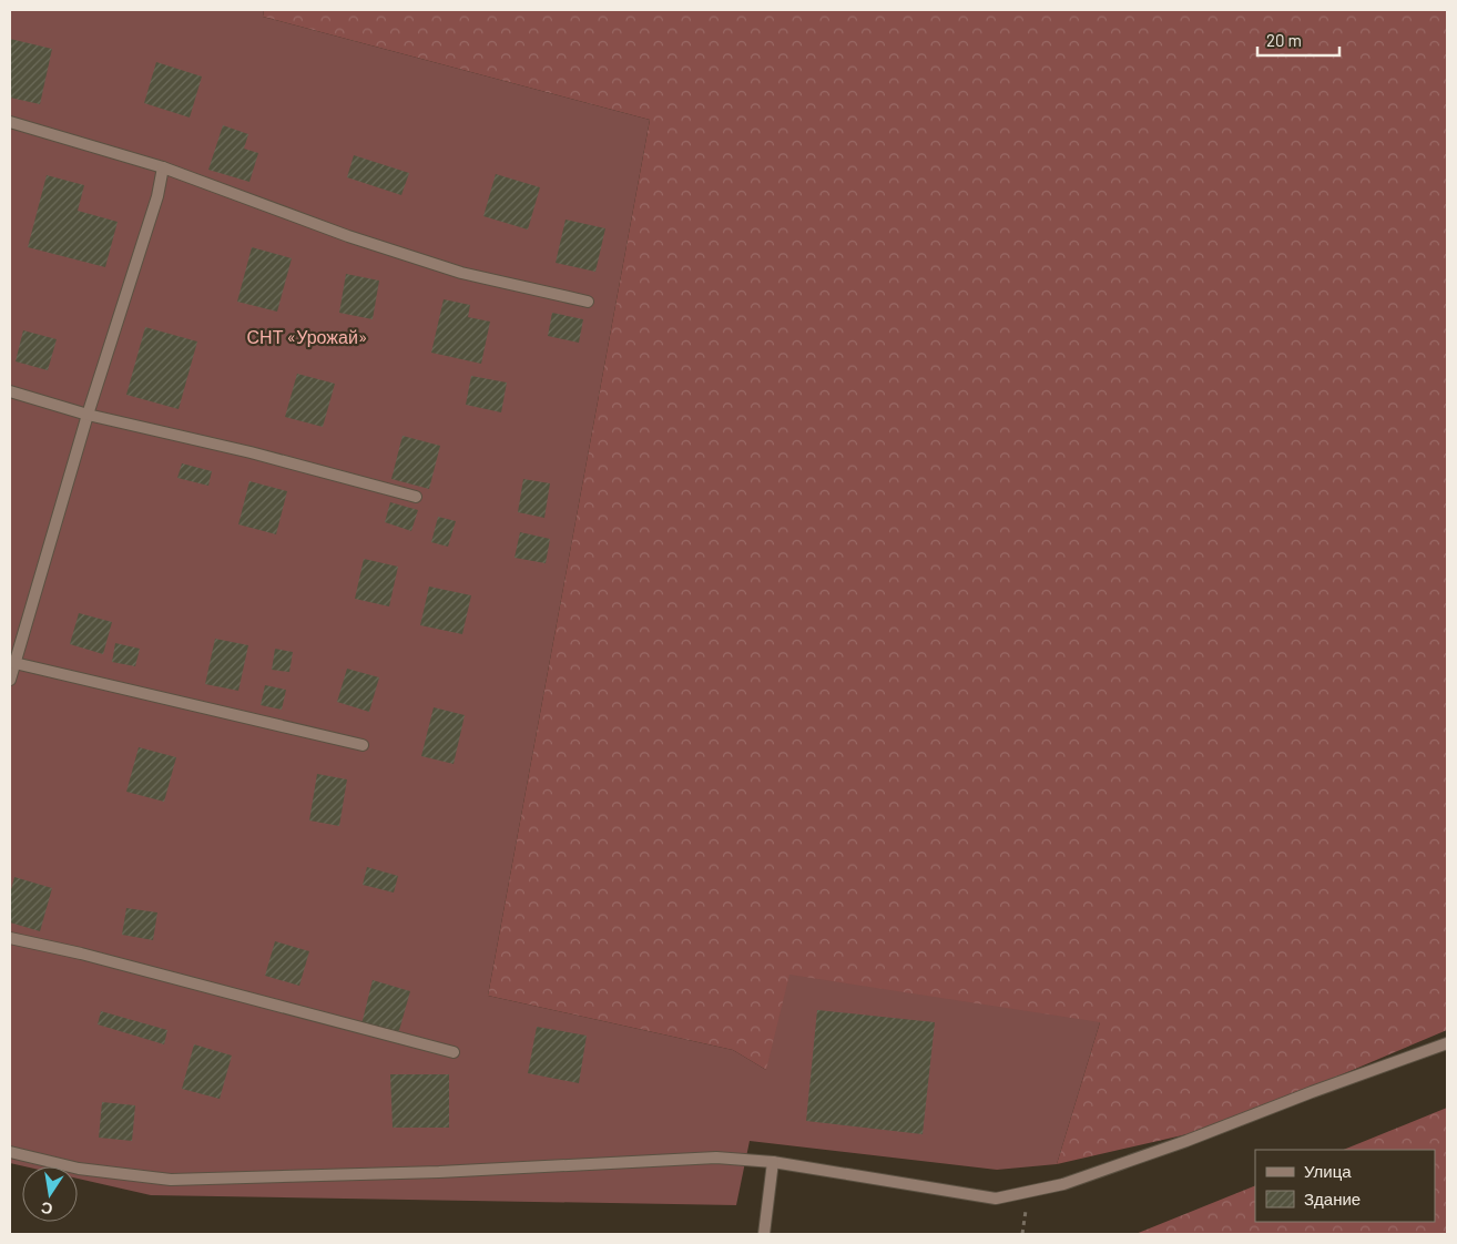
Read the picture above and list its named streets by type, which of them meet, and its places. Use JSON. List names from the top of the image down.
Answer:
{
  "parks": ["СНТ «Урожай»"],
  "legend": ["Улица", "Здание"],
  "scale_bar": "20 m",
  "north": "bottom"
}
